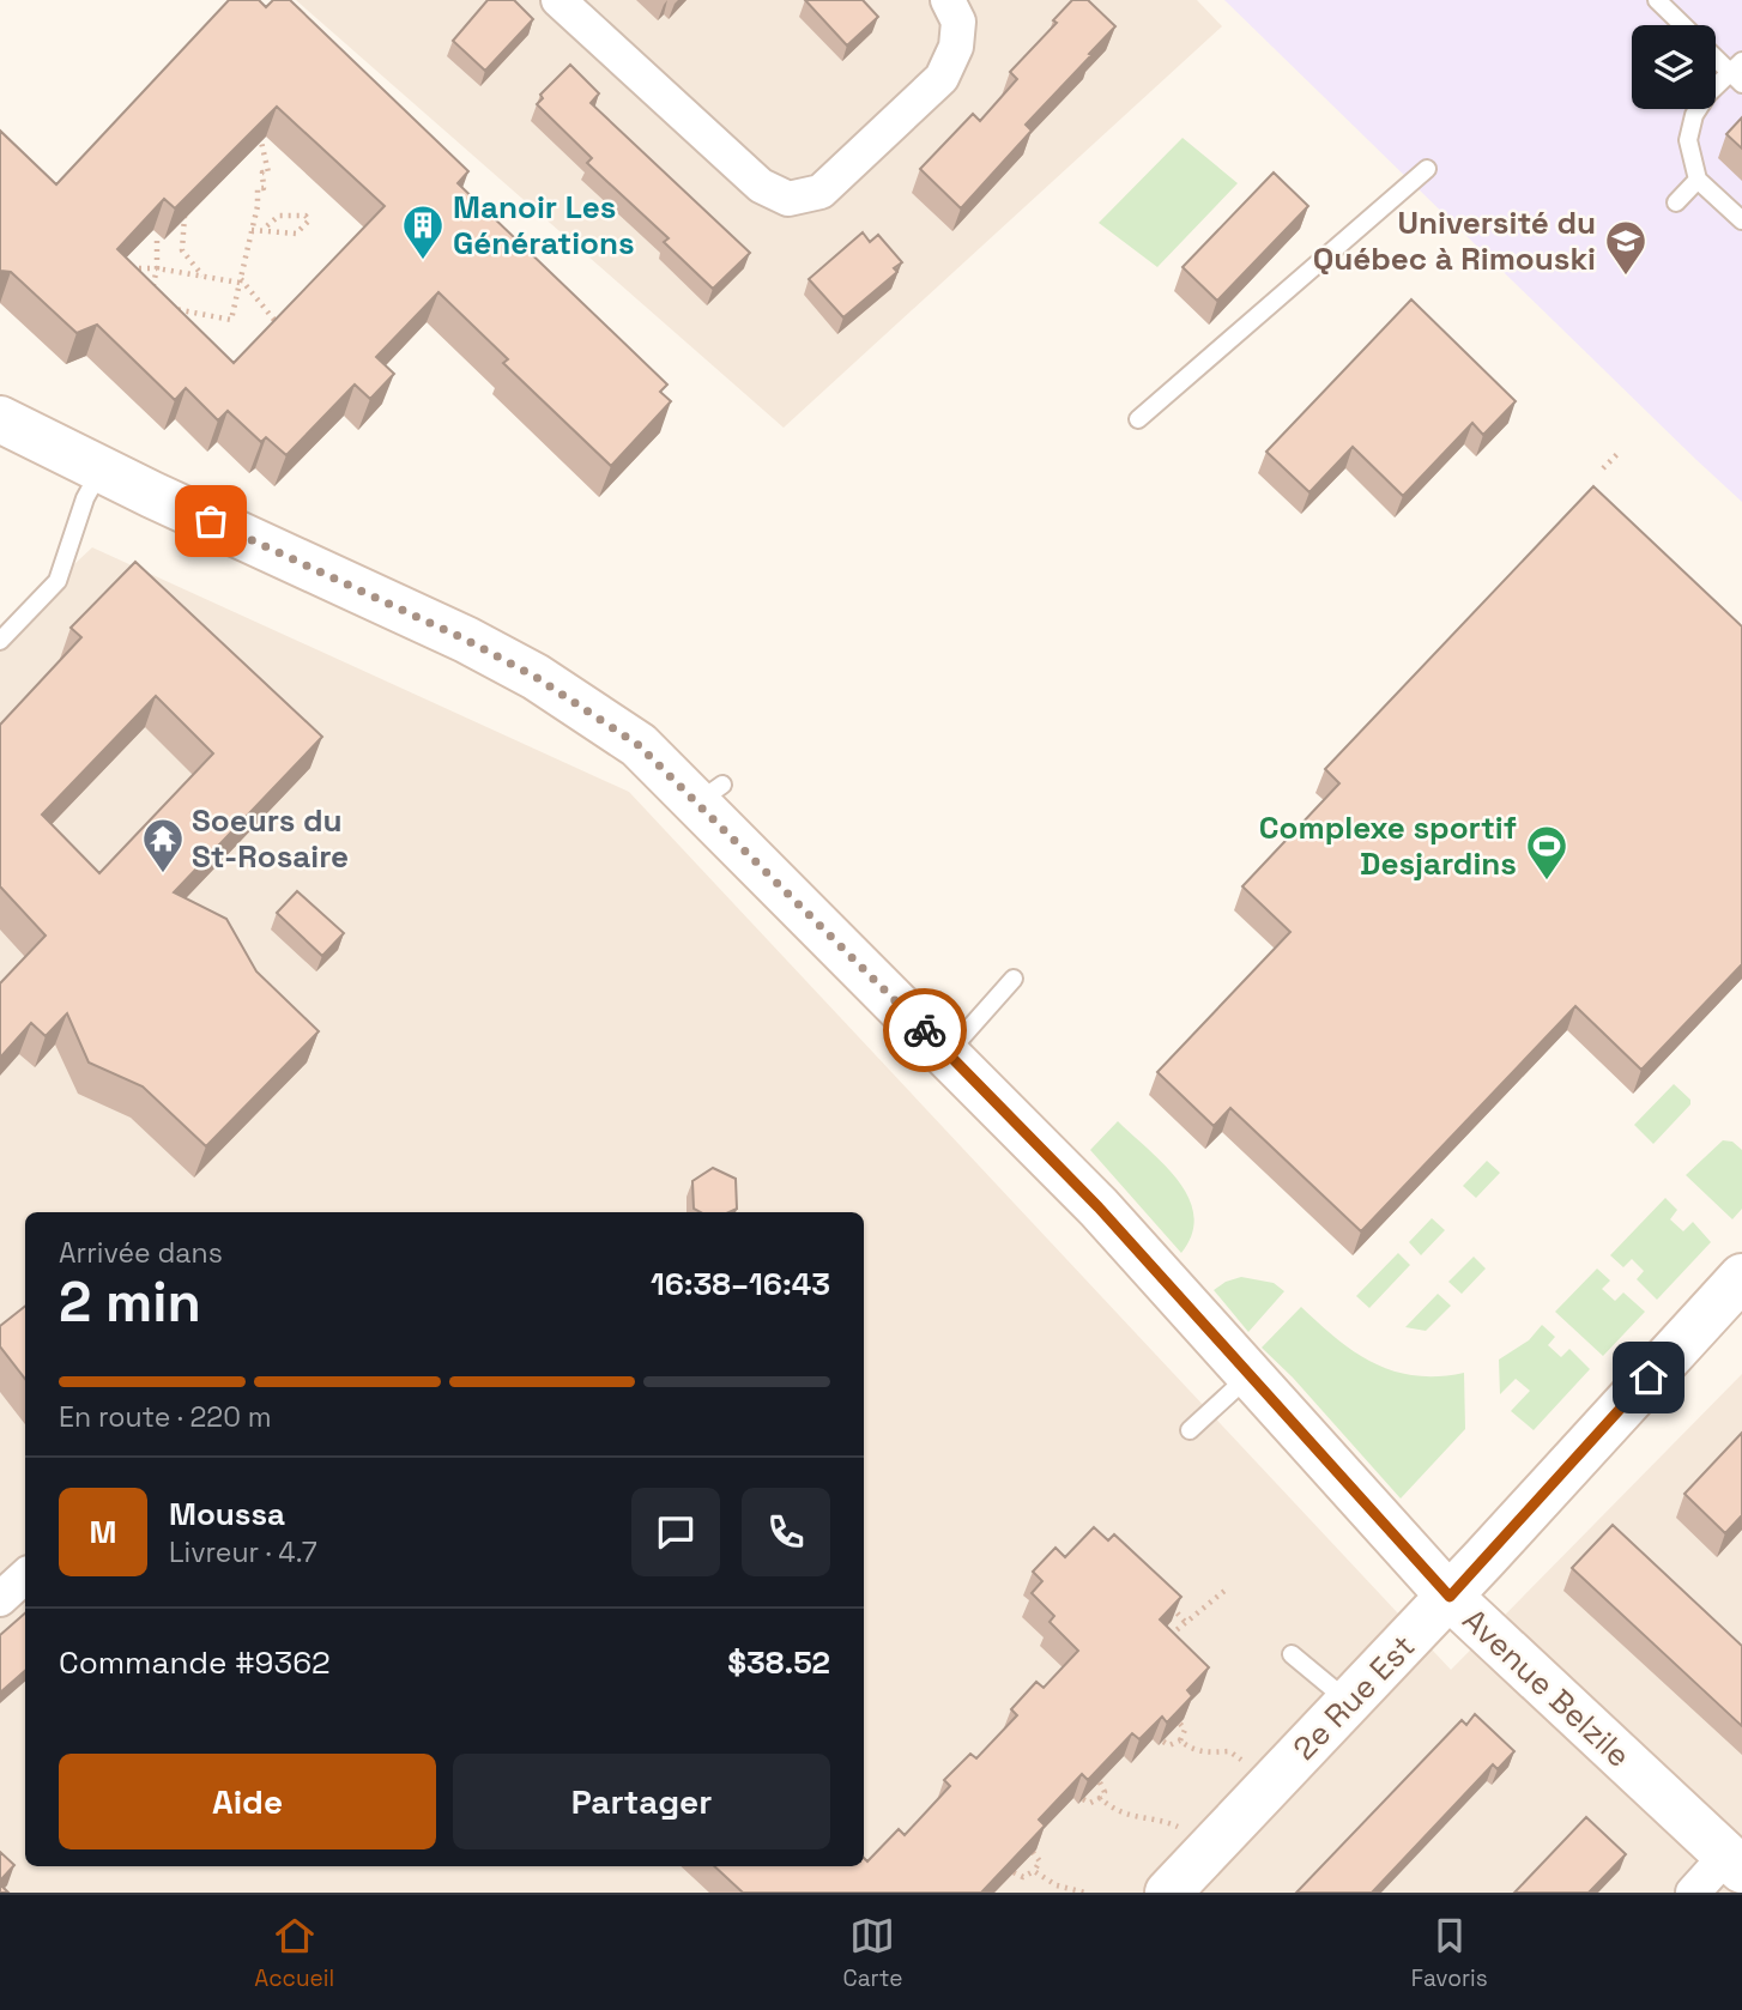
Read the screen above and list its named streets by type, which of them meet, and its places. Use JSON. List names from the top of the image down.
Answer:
{
  "streets": {
    "street": ["Avenue Belzile", "2e Rue Est"]
  },
  "crossings": [
    ["Avenue Belzile", "2e Rue Est"]
  ],
  "places": {
    "building": ["Manoir Les Générations"],
    "school or university": ["Université du Québec à Rimouski"],
    "temple": ["Soeurs du St-Rosaire"],
    "sports": ["Complexe sportif Desjardins"]
  },
  "page": {
    "heading": ["2 min", "Arrivée dans", "16:38–16:43"],
    "panel": [
      "Moussa",
      "Livreur · 4.7",
      "Commande #9362",
      "$38.52"
    ],
    "bar": "En route · 220 m",
    "round": "M",
    "buttons": ["Aide", "Partager"],
    "tabs": ["Accueil", "Carte", "Favoris"]
  }
}
